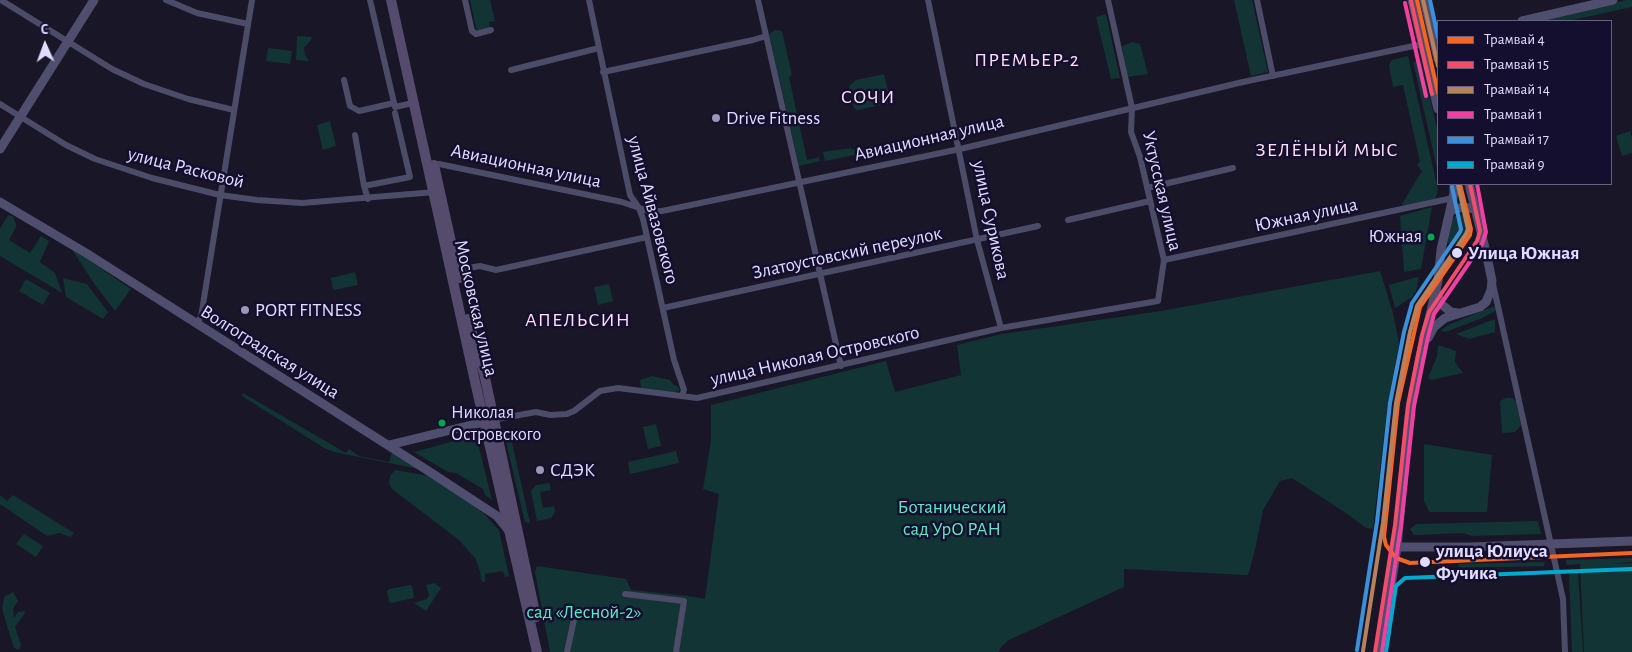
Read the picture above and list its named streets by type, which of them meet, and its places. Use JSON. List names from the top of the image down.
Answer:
{
  "streets": {
    "main road": ["Авиационная улица", "Московская улица", "Волгоградская улица"],
    "street": [
      "улица Расковой",
      "Уктусская улица",
      "улица Айвазовского",
      "Южная улица",
      "улица Сурикова",
      "Златоустовский переулок",
      "улица Николая Островского"
    ]
  },
  "crossings": [
    ["Авиационная улица", "Уктусская улица"],
    ["Авиационная улица", "улица Айвазовского"],
    ["Авиационная улица", "улица Сурикова"],
    ["Авиационная улица", "Московская улица"],
    ["улица Расковой", "Московская улица"],
    ["Уктусская улица", "Южная улица"],
    ["Уктусская улица", "улица Николая Островского"],
    ["улица Айвазовского", "Златоустовский переулок"],
    ["улица Айвазовского", "улица Николая Островского"],
    ["улица Сурикова", "Златоустовский переулок"],
    ["улица Сурикова", "улица Николая Островского"],
    ["Московская улица", "Волгоградская улица"],
    ["Московская улица", "улица Николая Островского"]
  ],
  "districts": [
    "ПРЕМЬЕР-2",
    "СОЧИ",
    "ЗЕЛЁНЫЙ МЫС",
    "АПЕЛЬСИН"
  ],
  "parks": ["Ботанический сад УрО РАН", "сад «Лесной-2»"],
  "places": [
    "Drive Fitness",
    "Южная",
    "Улица Южная",
    "PORT FITNESS",
    "Николая Островского",
    "СДЭК",
    "улица Юлиуса Фучика"
  ],
  "lines": [
    "tram line 4",
    "tram line 14",
    "tram line 17",
    "tram line 15",
    "tram line 1",
    "tram line 9"
  ],
  "legend": [
    "Трамвай 4",
    "Трамвай 15",
    "Трамвай 14",
    "Трамвай 1",
    "Трамвай 17",
    "Трамвай 9"
  ],
  "north": "top"
}
